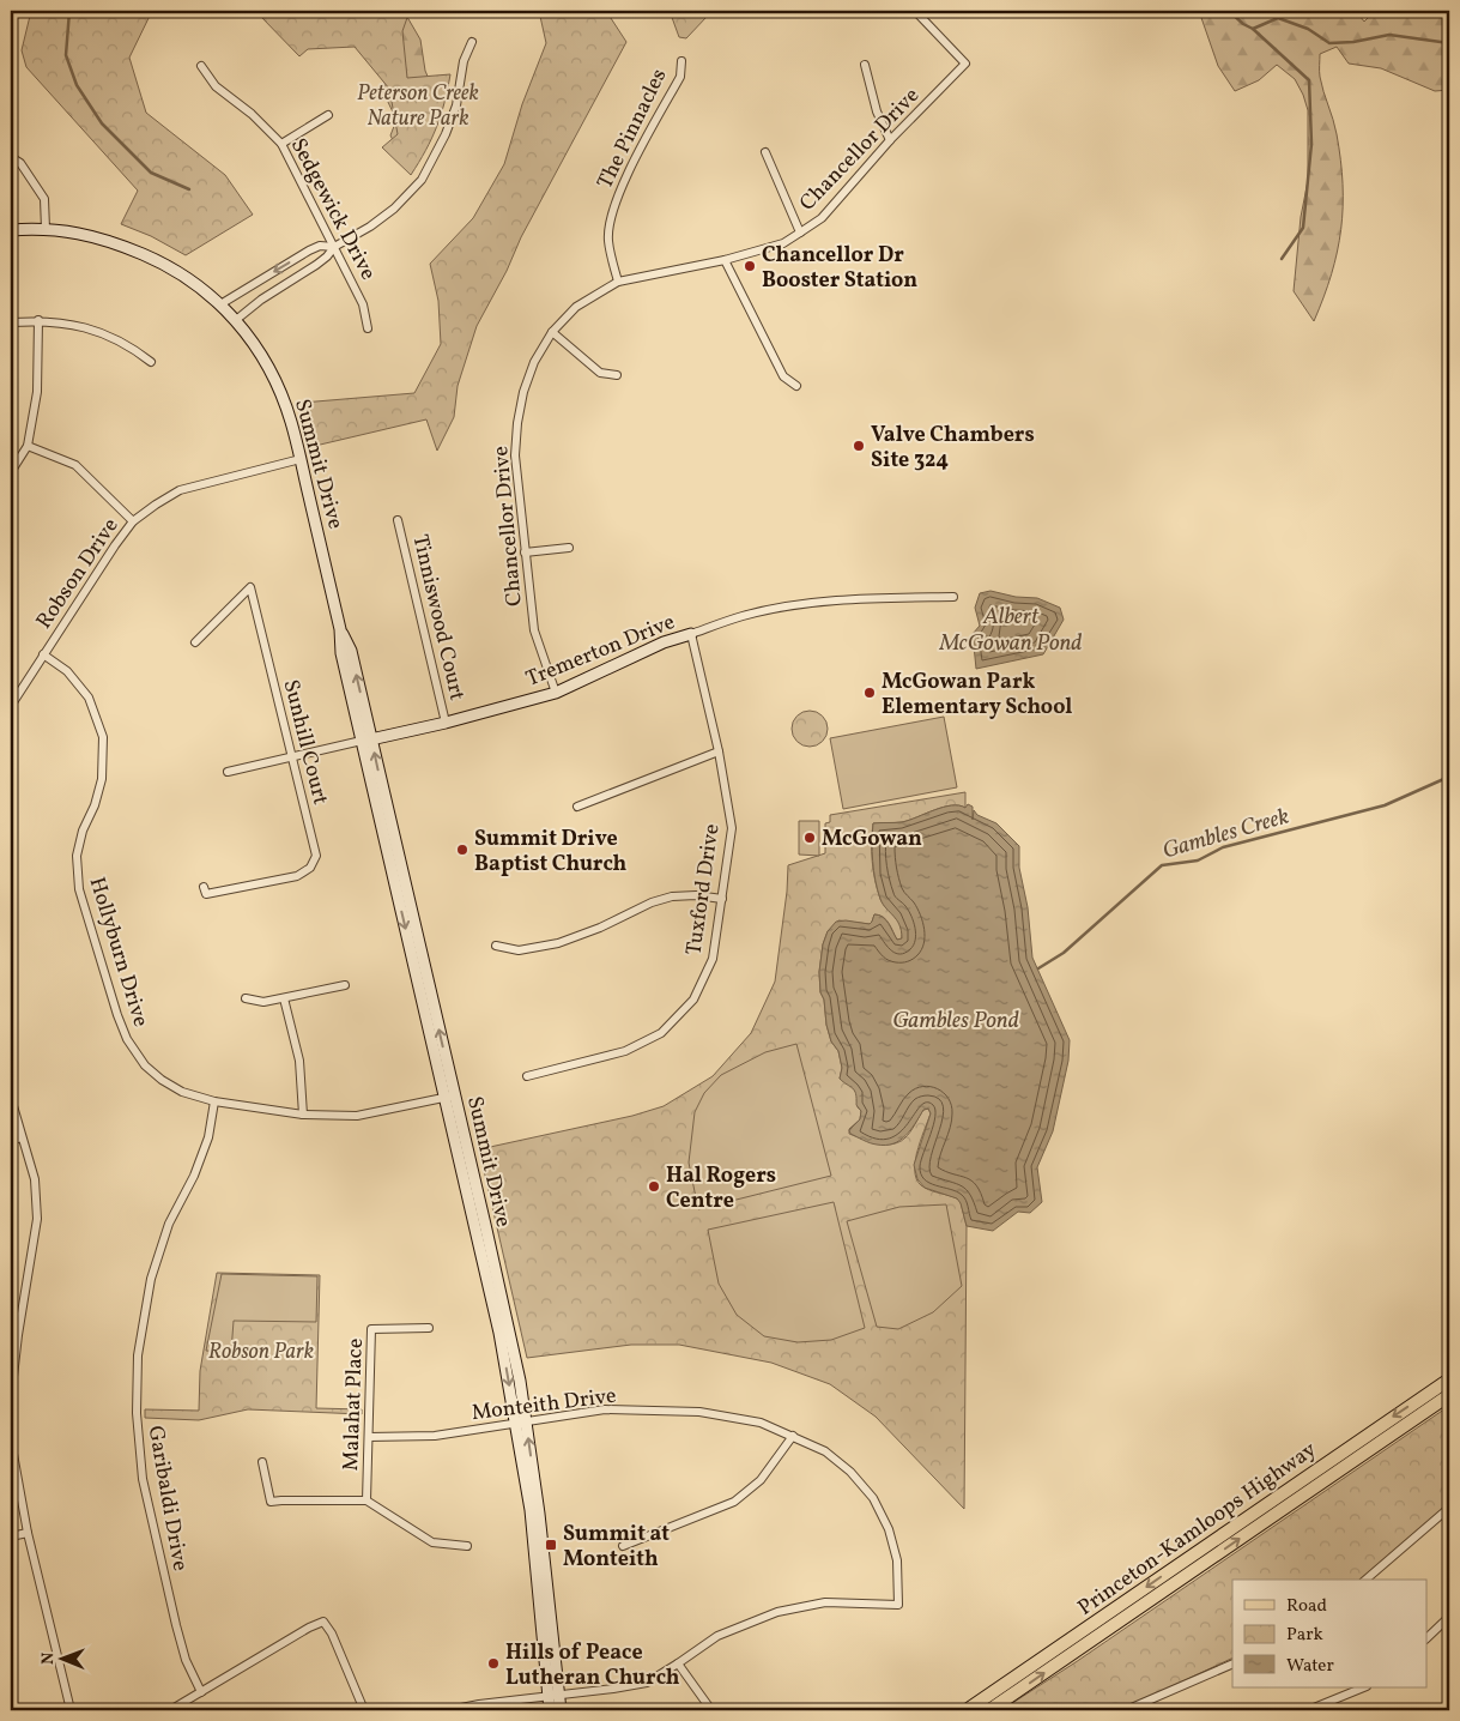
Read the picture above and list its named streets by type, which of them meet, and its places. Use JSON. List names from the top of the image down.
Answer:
{
  "streets": {
    "main road": ["Summit Drive", "Tremerton Drive", "Princeton-Kamloops Highway"],
    "street": [
      "The Pinnacles",
      "Chancellor Drive",
      "Sedgewick Drive",
      "Robson Drive",
      "Tinniswood Court",
      "Sunhill Court",
      "Tuxford Drive",
      "Hollyburn Drive",
      "Monteith Drive",
      "Malahat Place",
      "Garibaldi Drive"
    ]
  },
  "crossings": [
    ["The Pinnacles", "Chancellor Drive"],
    ["Chancellor Drive", "Tremerton Drive"],
    ["Summit Drive", "Robson Drive"],
    ["Summit Drive", "Tremerton Drive"],
    ["Summit Drive", "Hollyburn Drive"],
    ["Summit Drive", "Monteith Drive"],
    ["Robson Drive", "Hollyburn Drive"],
    ["Tinniswood Court", "Tremerton Drive"],
    ["Tremerton Drive", "Sunhill Court"],
    ["Tremerton Drive", "Tuxford Drive"],
    ["Hollyburn Drive", "Garibaldi Drive"],
    ["Monteith Drive", "Malahat Place"]
  ],
  "water": ["Albert McGowan Pond", "Gambles Creek", "Gambles Pond"],
  "parks": ["Peterson Creek Nature Park", "Robson Park"],
  "places": {
    "other": [
      "Chancellor Dr Booster Station",
      "Valve Chambers Site 324",
      "McGowan Park Elementary School",
      "McGowan",
      "Summit Drive Baptist Church",
      "Hal Rogers Centre",
      "Hills of Peace Lutheran Church"
    ],
    "transit": ["Summit at Monteith"]
  },
  "legend": ["Road", "Park", "Water"],
  "north": "left"
}
